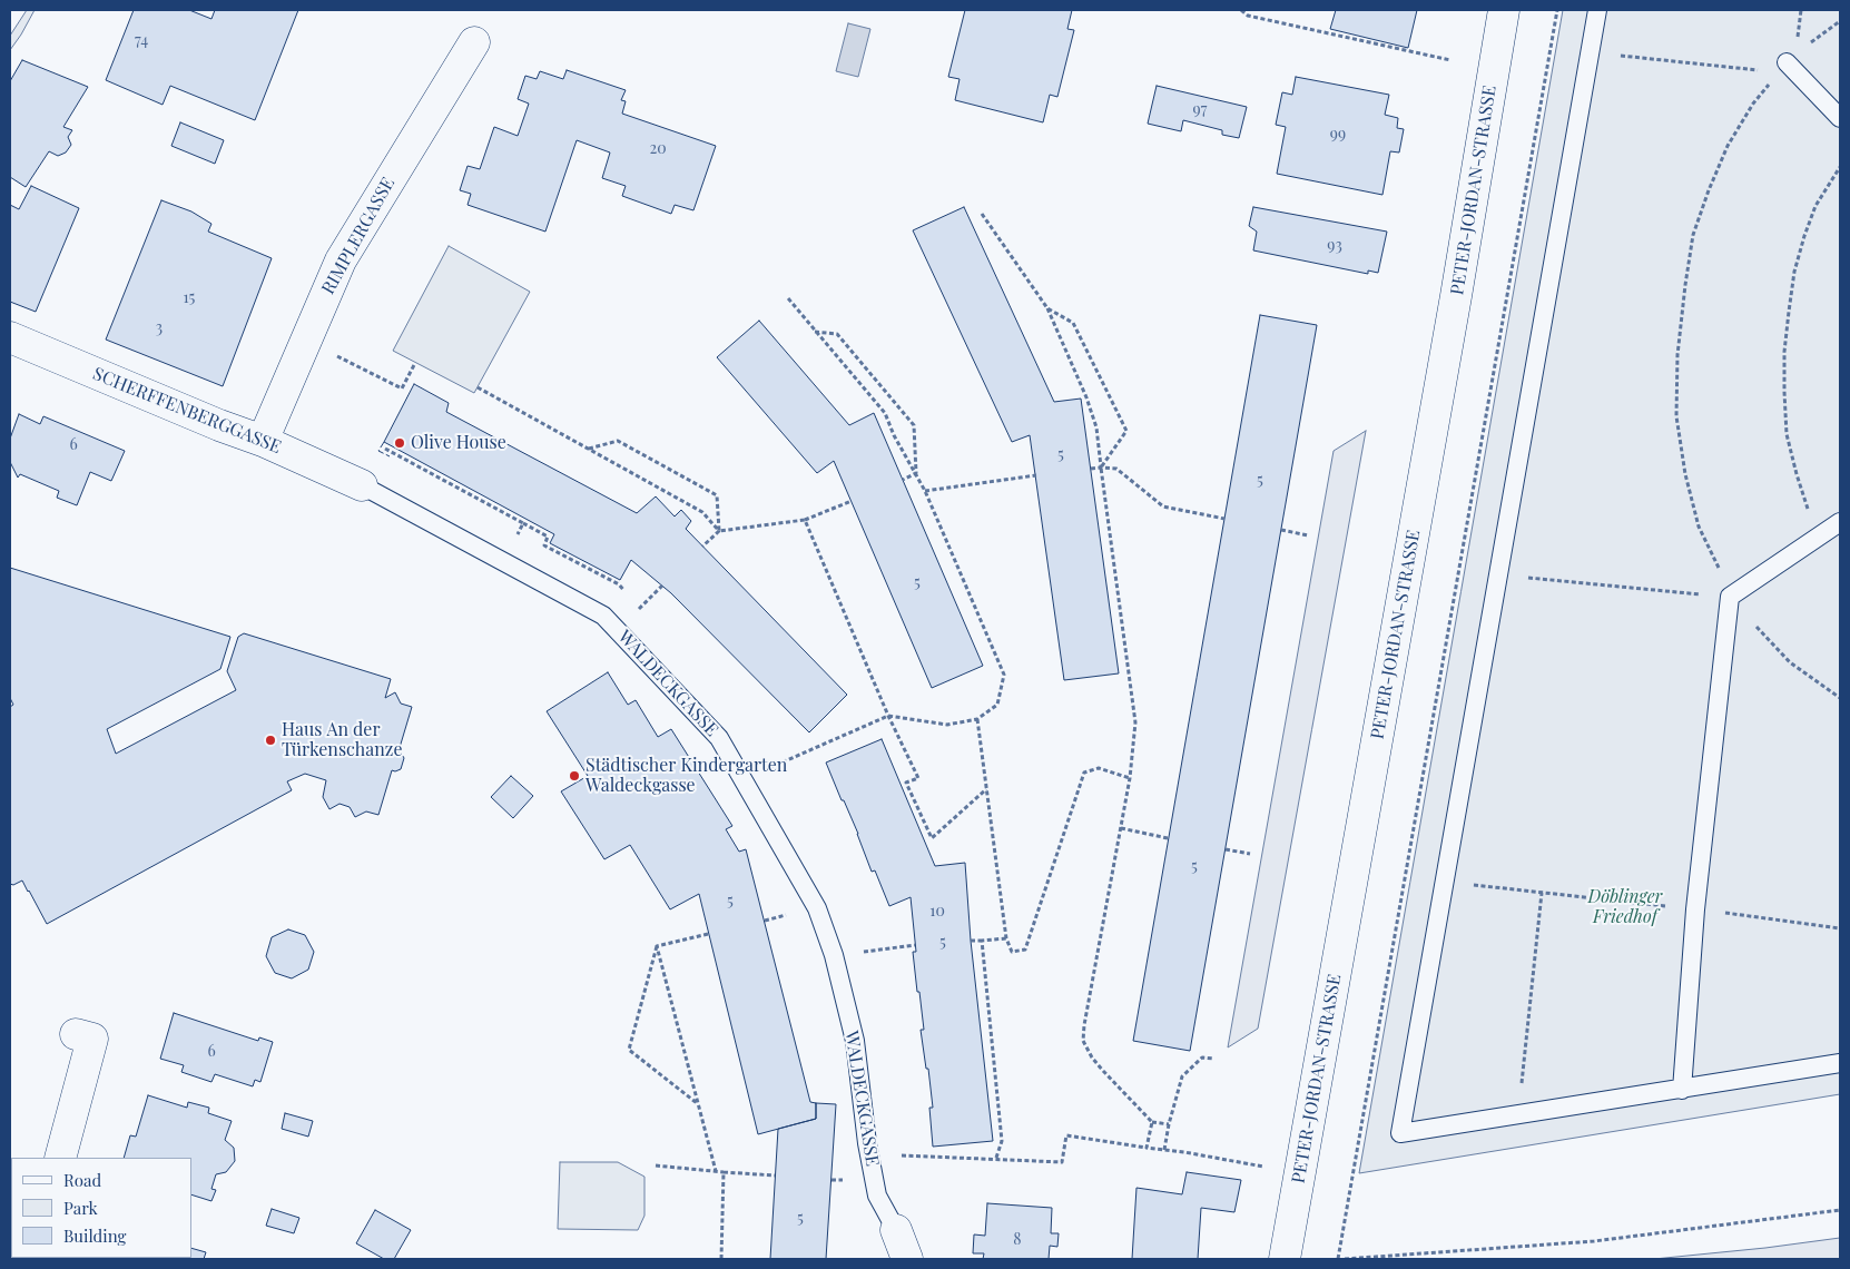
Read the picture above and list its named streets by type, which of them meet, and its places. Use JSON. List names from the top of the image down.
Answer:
{
  "streets": {
    "street": [
      "PETER-JORDAN-STRASSE",
      "RIMPLERGASSE",
      "SCHERFFENBERGGASSE",
      "WALDECKGASSE"
    ]
  },
  "crossings": [
    ["RIMPLERGASSE", "SCHERFFENBERGGASSE"],
    ["SCHERFFENBERGGASSE", "WALDECKGASSE"]
  ],
  "parks": ["Döblinger Friedhof"],
  "places": ["Olive House", "Haus An der Türkenschanze", "Städtischer Kindergarten Waldeckgasse"],
  "house_numbers": [
    "74",
    "97",
    "99",
    "20",
    "93",
    "15",
    "3",
    "6",
    "5",
    "5",
    "5",
    "5",
    "5",
    "10",
    "5",
    "6",
    "5",
    "8"
  ],
  "legend": ["Road", "Park", "Building"]
}
